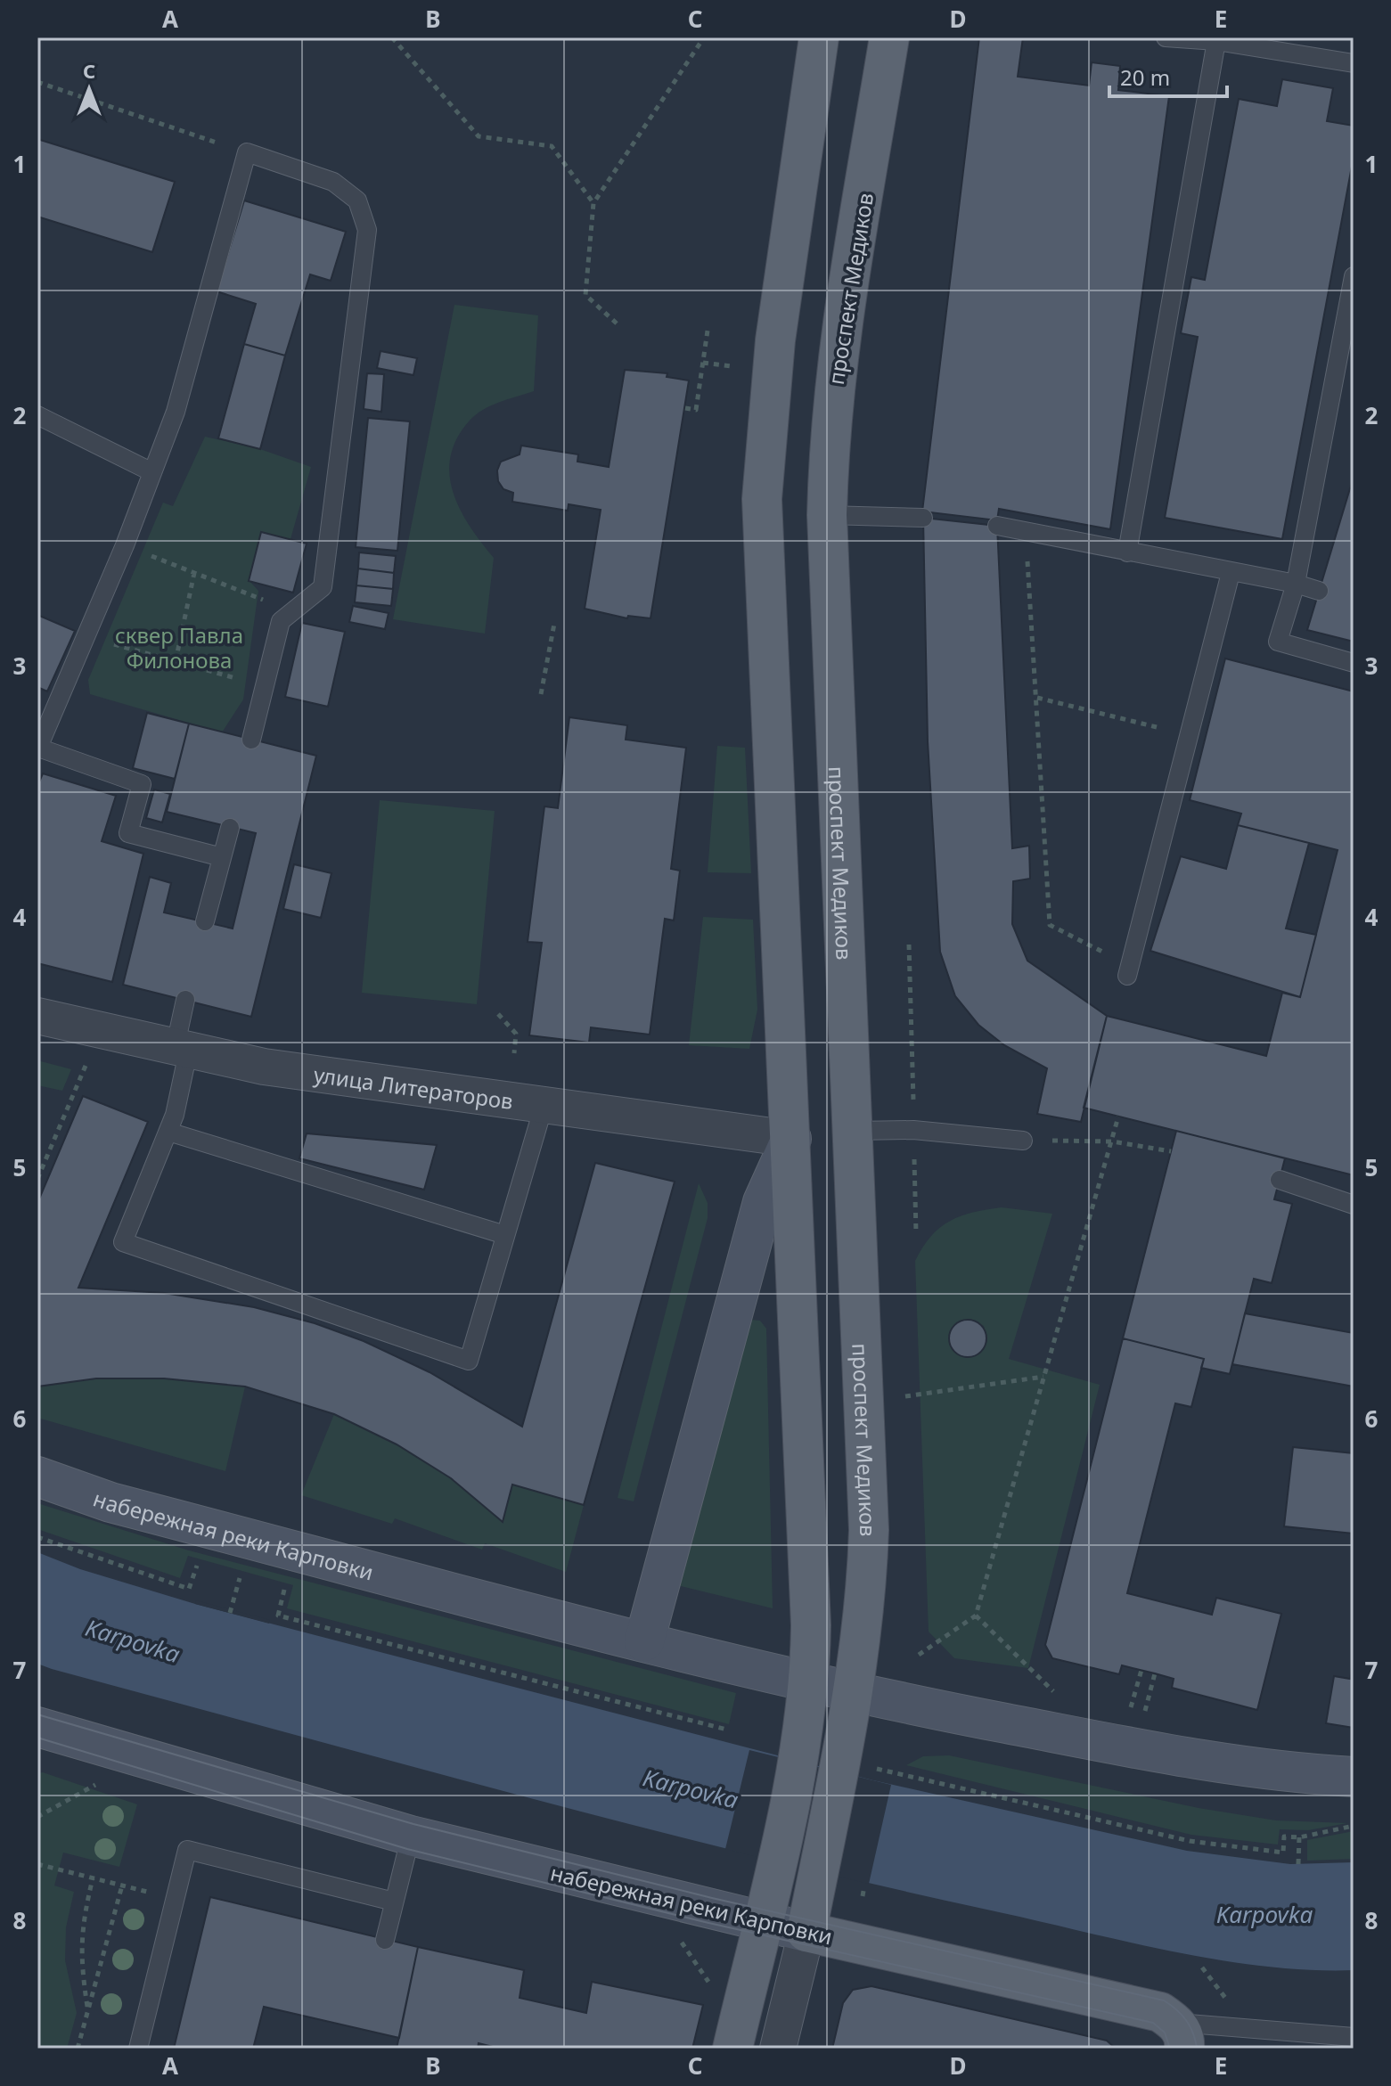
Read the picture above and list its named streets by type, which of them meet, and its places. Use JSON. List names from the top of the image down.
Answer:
{
  "streets": {
    "main road": ["проспект Медиков", "набережная реки Карповки"],
    "street": ["улица Литераторов"]
  },
  "crossings": [
    ["проспект Медиков", "набережная реки Карповки"]
  ],
  "water": ["Karpovka"],
  "parks": ["сквер Павла Филонова"],
  "scale_bar": "20 m",
  "north": "top",
  "grid": {
    "columns": [
      "A",
      "B",
      "C",
      "D",
      "E"
    ],
    "rows": [
      "1",
      "2",
      "3",
      "4",
      "5",
      "6",
      "7",
      "8"
    ]
  }
}
